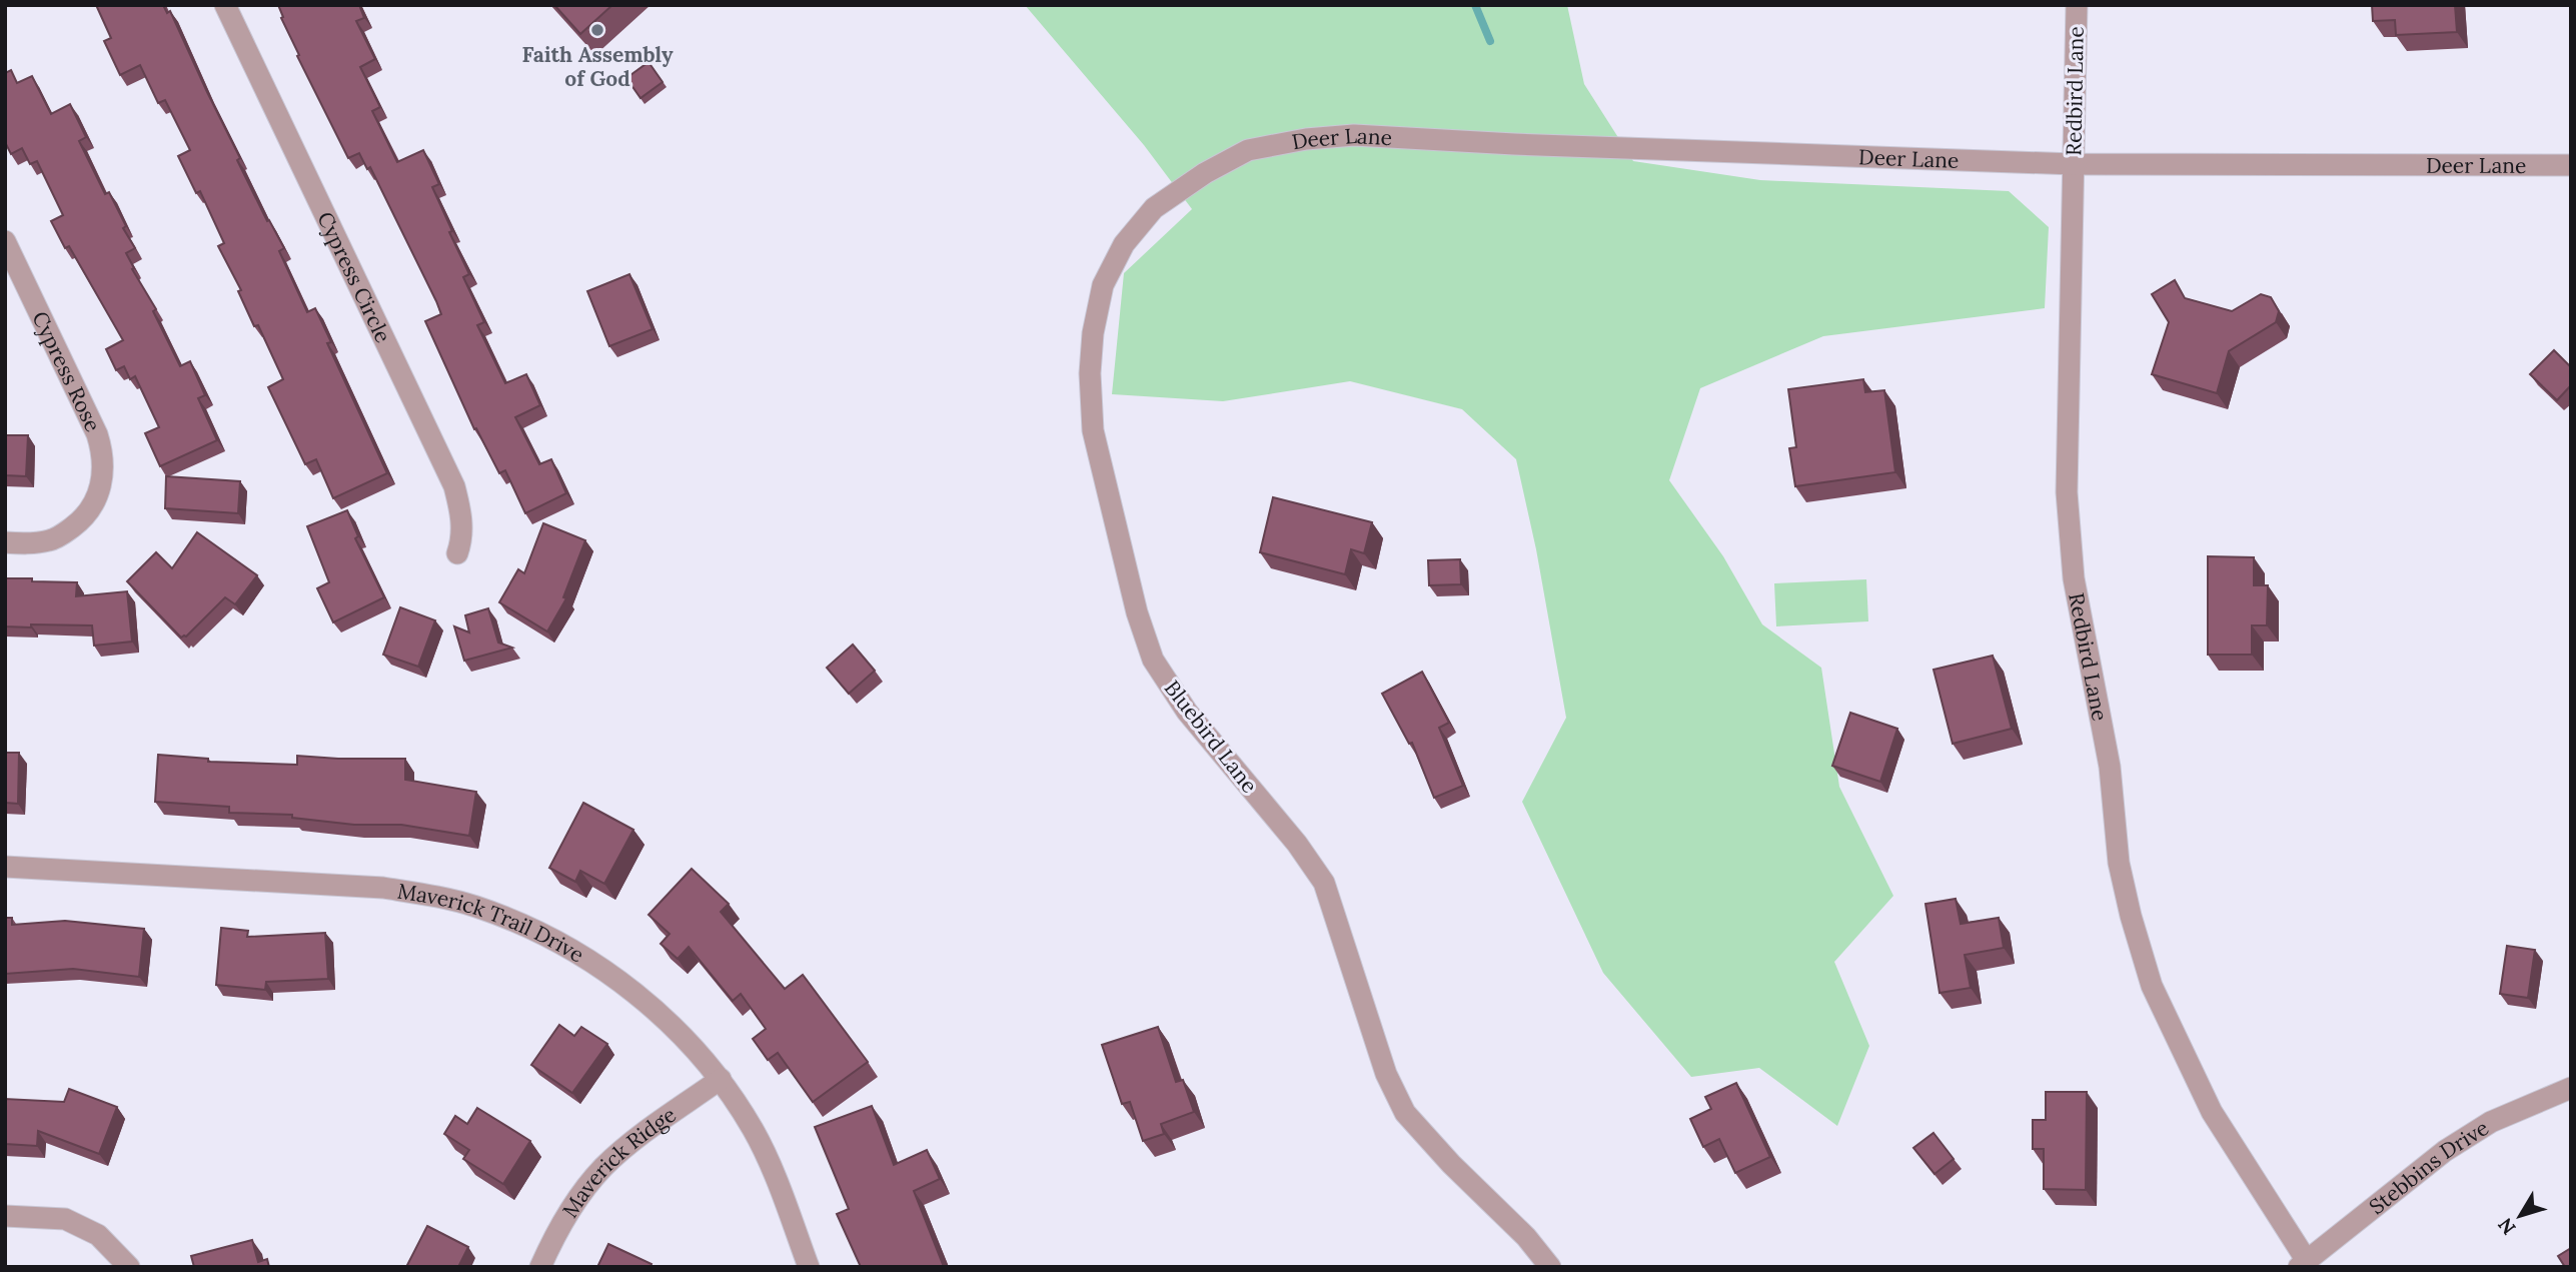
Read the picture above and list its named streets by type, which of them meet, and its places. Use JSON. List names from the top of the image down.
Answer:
{
  "streets": {
    "street": [
      "Redbird Lane",
      "Deer Lane",
      "Cypress Circle",
      "Cypress Rose",
      "Bluebird Lane",
      "Maverick Trail Drive",
      "Maverick Ridge",
      "Stebbins Drive"
    ]
  },
  "crossings": [
    ["Redbird Lane", "Deer Lane"],
    ["Redbird Lane", "Stebbins Drive"],
    ["Deer Lane", "Bluebird Lane"],
    ["Maverick Trail Drive", "Maverick Ridge"]
  ],
  "places": ["Faith Assembly of God"],
  "north": "bottom left"
}
